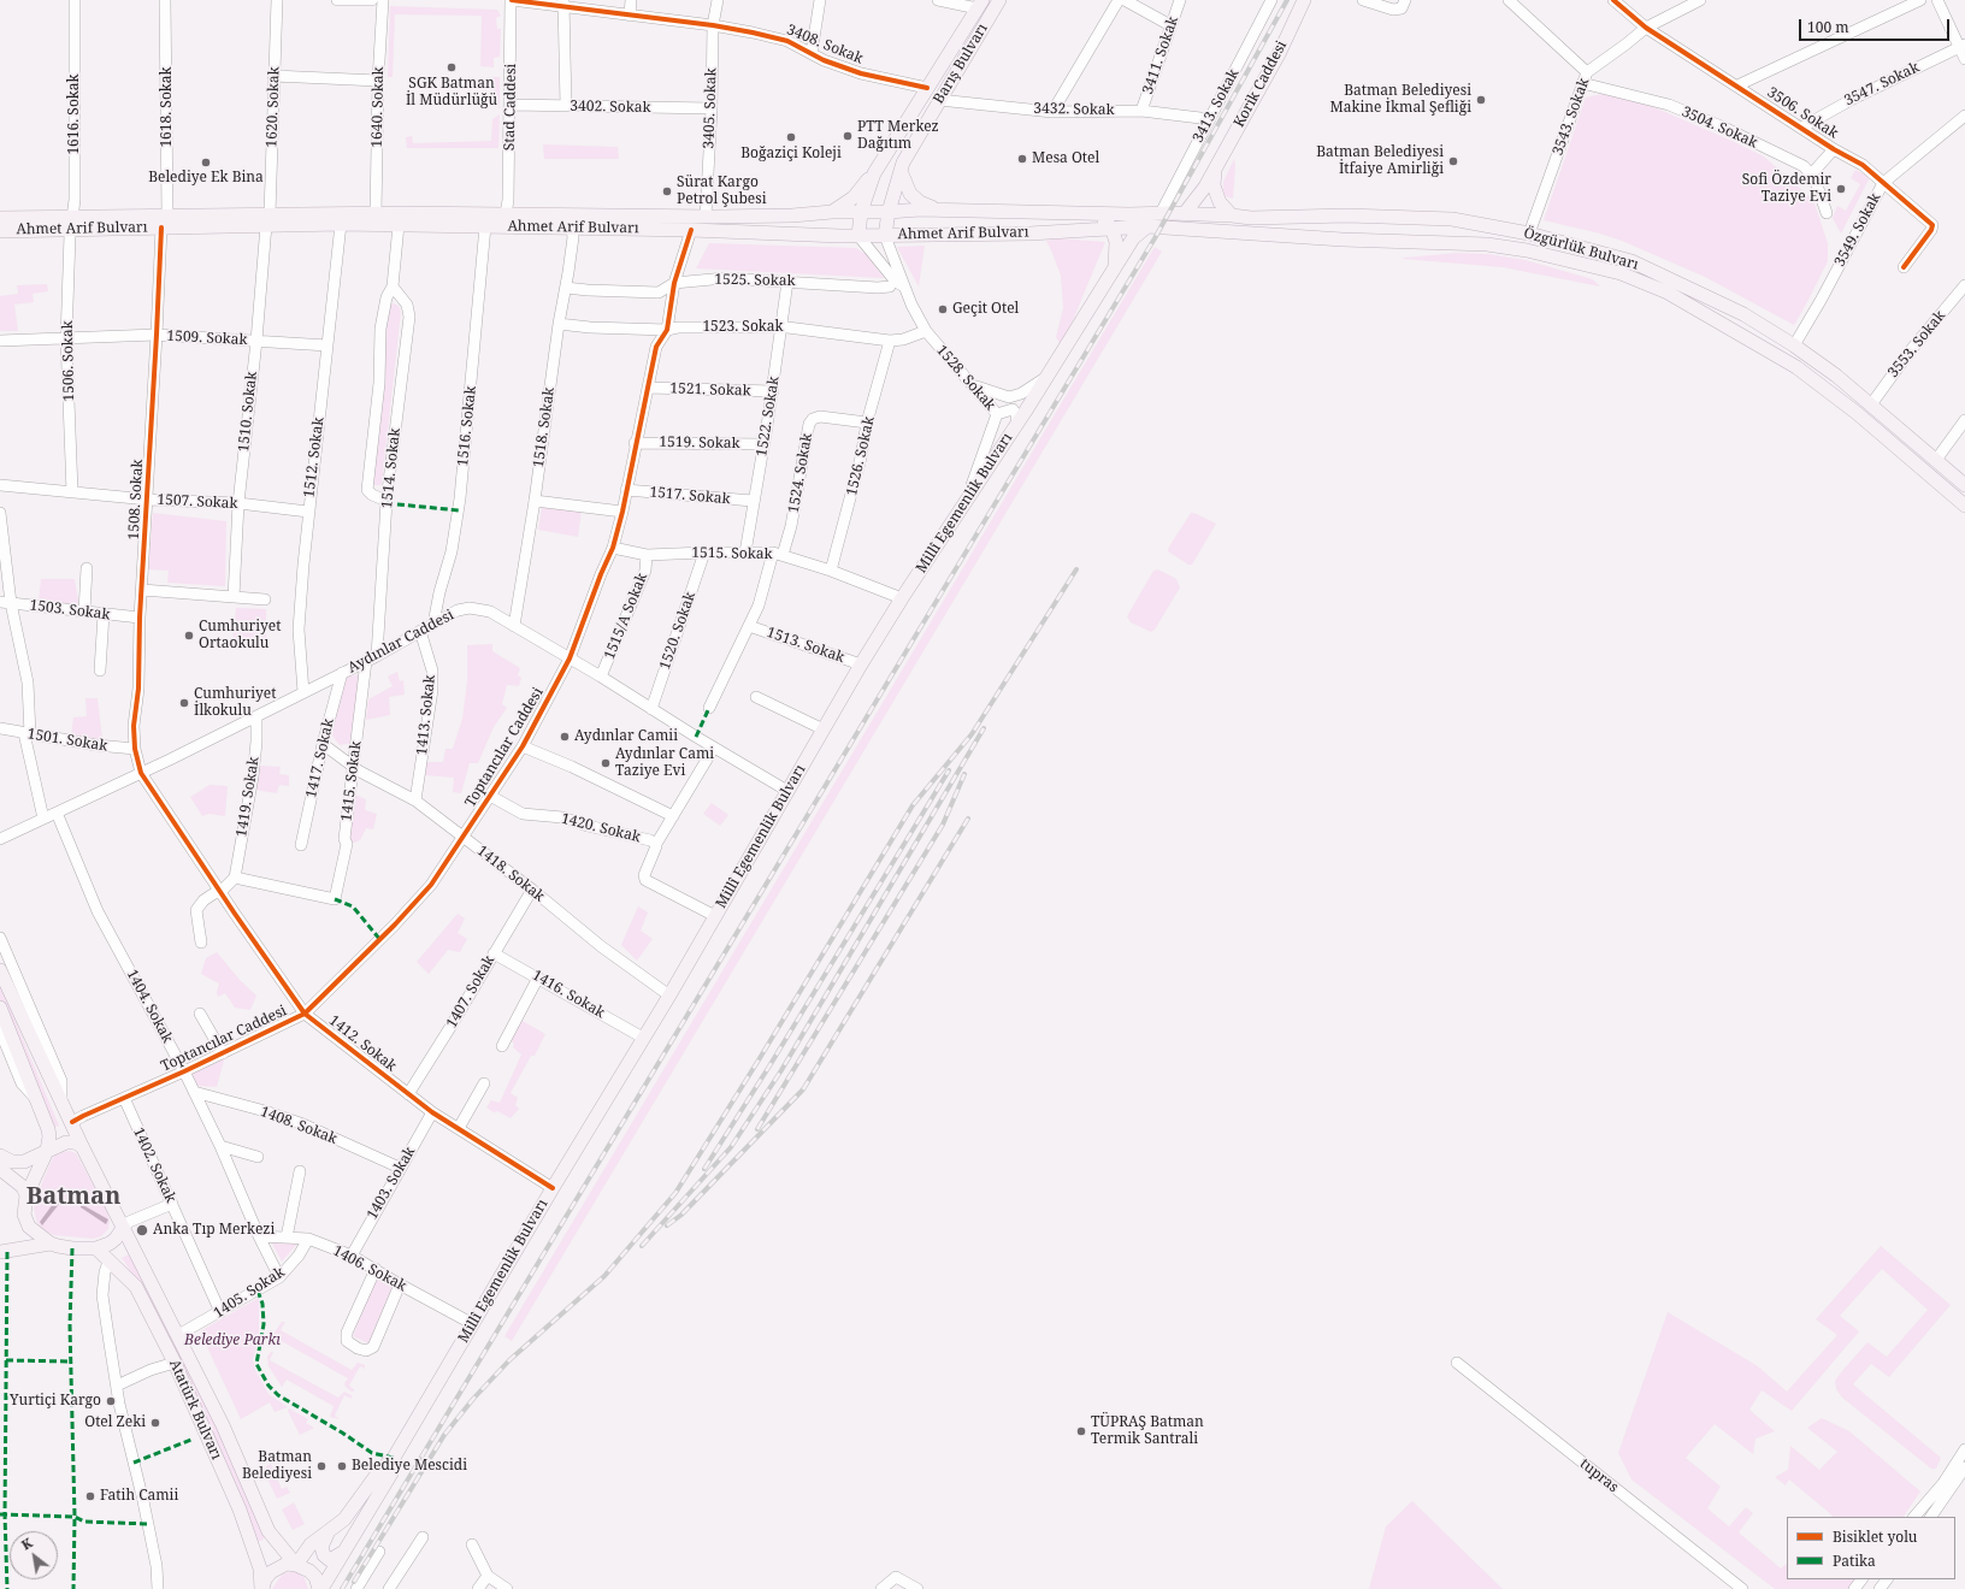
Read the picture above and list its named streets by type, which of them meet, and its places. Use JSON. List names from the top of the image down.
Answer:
{
  "streets": {
    "main road": [
      "Barış Bulvarı",
      "Korik Caddesi",
      "Ahmet Arif Bulvarı",
      "Özgürlük Bulvarı",
      "Millî Egemenlik Bulvarı",
      "Atatürk Bulvarı"
    ],
    "street": [
      "3408. Sokak",
      "3411. Sokak",
      "3547. Sokak",
      "3413. Sokak",
      "1618. Sokak",
      "1620. Sokak",
      "1640. Sokak",
      "Stad Caddesi",
      "3402. Sokak",
      "3405. Sokak",
      "3432. Sokak",
      "3506. Sokak",
      "1616. Sokak",
      "3543. Sokak",
      "3504. Sokak",
      "3549. Sokak",
      "1525. Sokak",
      "1523. Sokak",
      "1509. Sokak",
      "3553. Sokak",
      "1506. Sokak",
      "1528. Sokak",
      "1521. Sokak",
      "1510. Sokak",
      "1522. Sokak",
      "1516. Sokak",
      "1518. Sokak",
      "1519. Sokak",
      "1526. Sokak",
      "1512. Sokak",
      "1514. Sokak",
      "1524. Sokak",
      "1517. Sokak",
      "1508. Sokak",
      "1507. Sokak",
      "1515. Sokak",
      "1503. Sokak",
      "1515/A Sokak",
      "1520. Sokak",
      "Aydınlar Caddesi",
      "1513. Sokak",
      "1413. Sokak",
      "1501. Sokak",
      "Toptancılar Caddesi",
      "1417. Sokak",
      "1415. Sokak",
      "1419. Sokak",
      "1420. Sokak",
      "1418. Sokak",
      "1407. Sokak",
      "1416. Sokak",
      "1404. Sokak",
      "1412. Sokak",
      "1408. Sokak",
      "1402. Sokak",
      "1403. Sokak",
      "1406. Sokak",
      "1405. Sokak",
      "tupras"
    ]
  },
  "crossings": [
    ["3408. Sokak", "Barış Bulvarı"],
    ["3408. Sokak", "Stad Caddesi"],
    ["3408. Sokak", "3405. Sokak"],
    ["3411. Sokak", "3432. Sokak"],
    ["Barış Bulvarı", "3432. Sokak"],
    ["Barış Bulvarı", "Ahmet Arif Bulvarı"],
    ["Barış Bulvarı", "1528. Sokak"],
    ["Korik Caddesi", "Özgürlük Bulvarı"],
    ["3547. Sokak", "3506. Sokak"],
    ["3413. Sokak", "3432. Sokak"],
    ["3413. Sokak", "Özgürlük Bulvarı"],
    ["1618. Sokak", "Ahmet Arif Bulvarı"],
    ["1620. Sokak", "Ahmet Arif Bulvarı"],
    ["1620. Sokak", "1510. Sokak"],
    ["1640. Sokak", "Ahmet Arif Bulvarı"],
    ["Stad Caddesi", "3402. Sokak"],
    ["Stad Caddesi", "Ahmet Arif Bulvarı"],
    ["3402. Sokak", "3405. Sokak"],
    ["3405. Sokak", "Ahmet Arif Bulvarı"],
    ["3506. Sokak", "3543. Sokak"],
    ["3506. Sokak", "3549. Sokak"],
    ["1616. Sokak", "Ahmet Arif Bulvarı"],
    ["1616. Sokak", "1506. Sokak"],
    ["3543. Sokak", "3504. Sokak"],
    ["3543. Sokak", "Özgürlük Bulvarı"],
    ["Ahmet Arif Bulvarı", "Özgürlük Bulvarı"],
    ["Ahmet Arif Bulvarı", "1506. Sokak"],
    ["Ahmet Arif Bulvarı", "1528. Sokak"],
    ["Ahmet Arif Bulvarı", "1510. Sokak"],
    ["Ahmet Arif Bulvarı", "1516. Sokak"],
    ["Ahmet Arif Bulvarı", "1518. Sokak"],
    ["Ahmet Arif Bulvarı", "1512. Sokak"],
    ["Ahmet Arif Bulvarı", "1508. Sokak"],
    ["Ahmet Arif Bulvarı", "Millî Egemenlik Bulvarı"],
    ["Ahmet Arif Bulvarı", "Toptancılar Caddesi"],
    ["3549. Sokak", "Özgürlük Bulvarı"],
    ["Özgürlük Bulvarı", "3553. Sokak"],
    ["Özgürlük Bulvarı", "Millî Egemenlik Bulvarı"],
    ["1525. Sokak", "1522. Sokak"],
    ["1525. Sokak", "1518. Sokak"],
    ["1525. Sokak", "Toptancılar Caddesi"],
    ["1523. Sokak", "1528. Sokak"],
    ["1523. Sokak", "1522. Sokak"],
    ["1523. Sokak", "1518. Sokak"],
    ["1523. Sokak", "1526. Sokak"],
    ["1523. Sokak", "Toptancılar Caddesi"],
    ["1509. Sokak", "1506. Sokak"],
    ["1509. Sokak", "1510. Sokak"],
    ["1509. Sokak", "1512. Sokak"],
    ["1509. Sokak", "1508. Sokak"],
    ["1506. Sokak", "1507. Sokak"],
    ["1528. Sokak", "Millî Egemenlik Bulvarı"],
    ["1521. Sokak", "1522. Sokak"],
    ["1521. Sokak", "Toptancılar Caddesi"],
    ["1510. Sokak", "1507. Sokak"],
    ["1522. Sokak", "1519. Sokak"],
    ["1522. Sokak", "1517. Sokak"],
    ["1522. Sokak", "1515. Sokak"],
    ["1516. Sokak", "Aydınlar Caddesi"],
    ["1518. Sokak", "Aydınlar Caddesi"],
    ["1519. Sokak", "Toptancılar Caddesi"],
    ["1526. Sokak", "1524. Sokak"],
    ["1526. Sokak", "1515. Sokak"],
    ["1512. Sokak", "1507. Sokak"],
    ["1512. Sokak", "Aydınlar Caddesi"],
    ["1514. Sokak", "Aydınlar Caddesi"],
    ["1514. Sokak", "1415. Sokak"],
    ["1524. Sokak", "1515. Sokak"],
    ["1524. Sokak", "1513. Sokak"],
    ["1517. Sokak", "Toptancılar Caddesi"],
    ["1508. Sokak", "1507. Sokak"],
    ["1508. Sokak", "1503. Sokak"],
    ["1508. Sokak", "Aydınlar Caddesi"],
    ["1508. Sokak", "1501. Sokak"],
    ["1508. Sokak", "1412. Sokak"],
    ["Millî Egemenlik Bulvarı", "1515. Sokak"],
    ["Millî Egemenlik Bulvarı", "Aydınlar Caddesi"],
    ["Millî Egemenlik Bulvarı", "1513. Sokak"],
    ["Millî Egemenlik Bulvarı", "1420. Sokak"],
    ["Millî Egemenlik Bulvarı", "1418. Sokak"],
    ["Millî Egemenlik Bulvarı", "1416. Sokak"],
    ["Millî Egemenlik Bulvarı", "1412. Sokak"],
    ["Millî Egemenlik Bulvarı", "1406. Sokak"],
    ["1515. Sokak", "1515/A Sokak"],
    ["1515. Sokak", "1520. Sokak"],
    ["1515. Sokak", "Toptancılar Caddesi"],
    ["1515/A Sokak", "Aydınlar Caddesi"],
    ["1520. Sokak", "Aydınlar Caddesi"],
    ["Aydınlar Caddesi", "1413. Sokak"],
    ["Aydınlar Caddesi", "Toptancılar Caddesi"],
    ["Aydınlar Caddesi", "1417. Sokak"],
    ["Aydınlar Caddesi", "1415. Sokak"],
    ["Aydınlar Caddesi", "1419. Sokak"],
    ["Aydınlar Caddesi", "1404. Sokak"],
    ["Aydınlar Caddesi", "1412. Sokak"],
    ["1413. Sokak", "1418. Sokak"],
    ["Toptancılar Caddesi", "1420. Sokak"],
    ["Toptancılar Caddesi", "1418. Sokak"],
    ["Toptancılar Caddesi", "1404. Sokak"],
    ["Toptancılar Caddesi", "1412. Sokak"],
    ["Toptancılar Caddesi", "1402. Sokak"],
    ["1417. Sokak", "1418. Sokak"],
    ["1415. Sokak", "1419. Sokak"],
    ["1415. Sokak", "1418. Sokak"],
    ["1418. Sokak", "1407. Sokak"],
    ["1407. Sokak", "1416. Sokak"],
    ["1407. Sokak", "1412. Sokak"],
    ["1404. Sokak", "1408. Sokak"],
    ["1404. Sokak", "1406. Sokak"],
    ["1404. Sokak", "1405. Sokak"],
    ["1412. Sokak", "1403. Sokak"],
    ["1408. Sokak", "1403. Sokak"],
    ["1402. Sokak", "1405. Sokak"],
    ["1403. Sokak", "1406. Sokak"],
    ["1406. Sokak", "1405. Sokak"],
    ["1405. Sokak", "Atatürk Bulvarı"]
  ],
  "districts": ["Batman"],
  "parks": ["Belediye Parkı"],
  "places": [
    "SGK Batman İl Müdürlüğü",
    "Batman Belediyesi Makine İkmal Şefliği",
    "PTT Merkez Dağıtım",
    "Boğaziçi Koleji",
    "Mesa Otel",
    "Batman Belediyesi İtfaiye Amirliği",
    "Belediye Ek Bina",
    "Sofi Özdemir Taziye Evi",
    "Sürat Kargo Petrol Şubesi",
    "Geçit Otel",
    "Cumhuriyet Ortaokulu",
    "Cumhuriyet İlkokulu",
    "Aydınlar Camii",
    "Aydınlar Cami Taziye Evi",
    "Anka Tıp Merkezi",
    "Yurtiçi Kargo",
    "Otel Zeki",
    "TÜPRAŞ Batman Termik Santrali",
    "Batman Belediyesi",
    "Belediye Mescidi",
    "Fatih Camii"
  ],
  "legend": ["Bisiklet yolu", "Patika"],
  "scale_bar": "100 m",
  "north": "top left"
}
